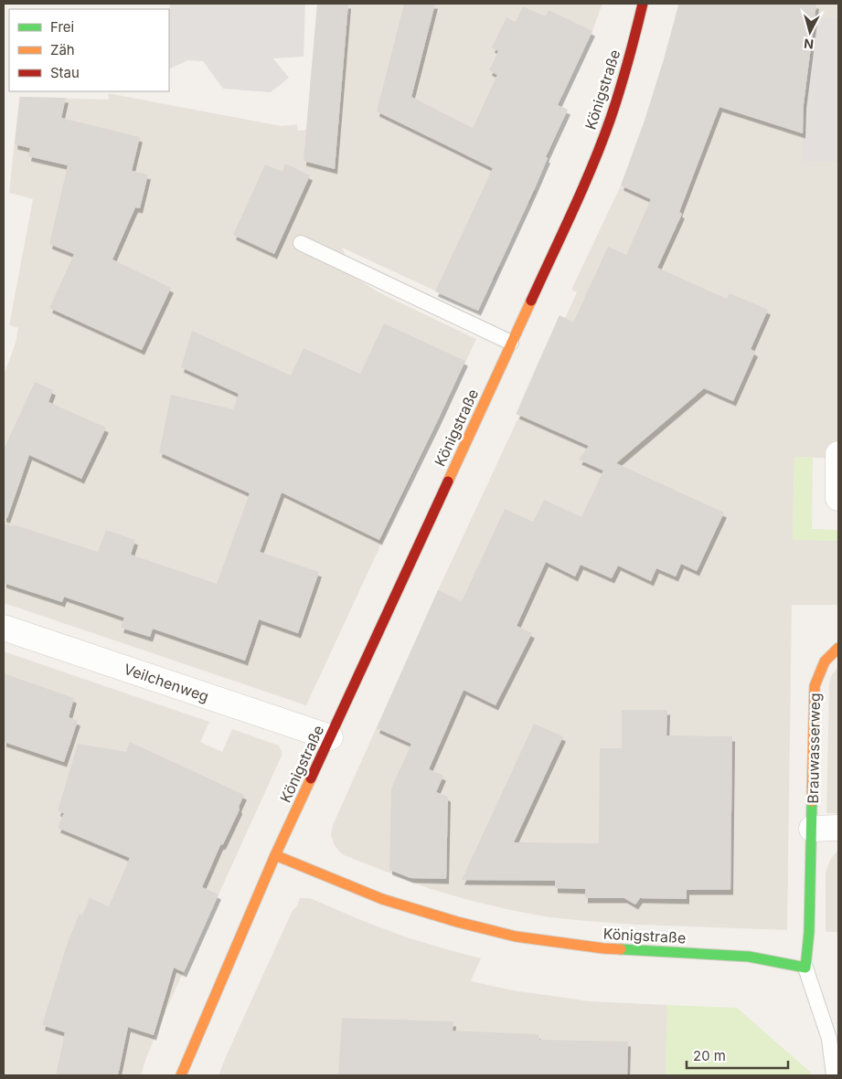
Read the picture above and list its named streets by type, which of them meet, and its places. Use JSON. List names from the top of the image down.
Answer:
{
  "streets": {
    "street": ["Königstraße", "Veilchenweg", "Brauwasserweg"]
  },
  "crossings": [
    ["Königstraße", "Veilchenweg"],
    ["Königstraße", "Brauwasserweg"]
  ],
  "legend": ["Frei", "Zäh", "Stau"],
  "scale_bar": "20 m",
  "north": "bottom"
}
